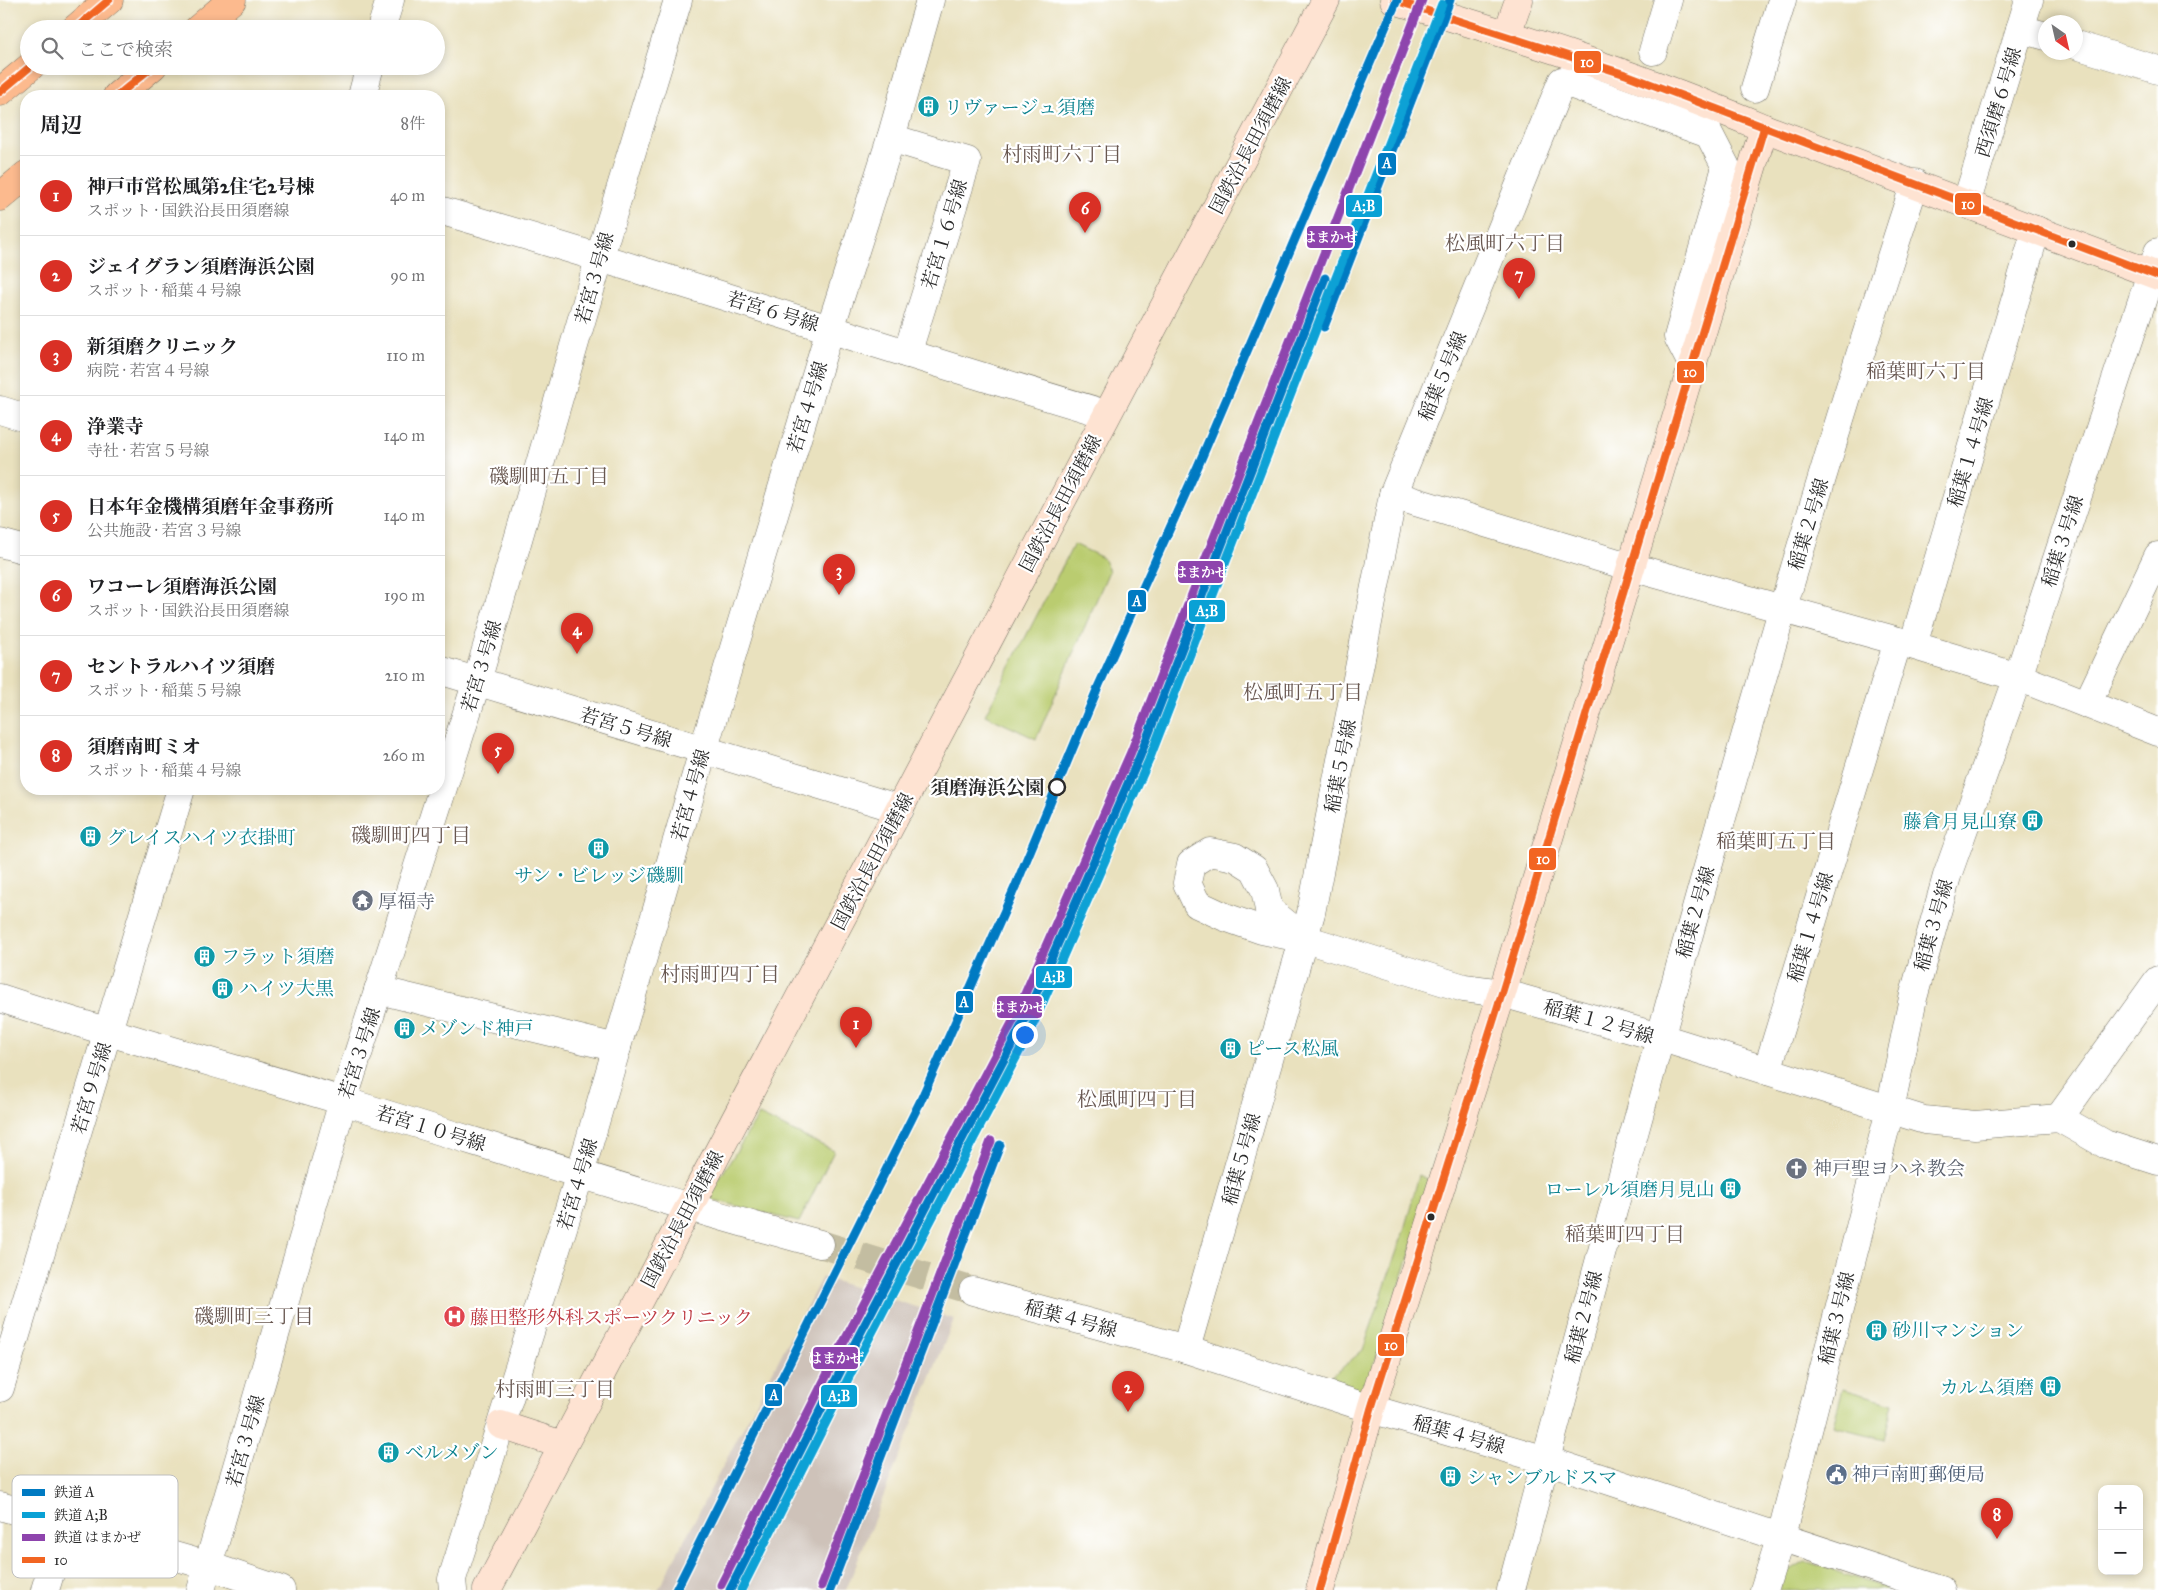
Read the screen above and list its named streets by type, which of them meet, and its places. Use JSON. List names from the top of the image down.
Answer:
{
  "streets": {
    "street": [
      "西須磨６号線",
      "国鉄沿長田須磨線",
      "若宮１６号線",
      "若宮３号線",
      "若宮６号線",
      "稲葉５号線",
      "若宮４号線",
      "稲葉１４号線",
      "稲葉２号線",
      "稲葉３号線",
      "若宮５号線",
      "稲葉１２号線",
      "若宮９号線",
      "若宮１０号線",
      "稲葉４号線"
    ]
  },
  "crossings": [
    ["国鉄沿長田須磨線", "若宮６号線"],
    ["国鉄沿長田須磨線", "若宮５号線"],
    ["国鉄沿長田須磨線", "若宮１０号線"],
    ["若宮１６号線", "若宮６号線"],
    ["若宮１６号線", "若宮４号線"],
    ["若宮３号線", "若宮６号線"],
    ["若宮３号線", "若宮５号線"],
    ["若宮３号線", "若宮１０号線"],
    ["若宮６号線", "若宮４号線"],
    ["稲葉５号線", "稲葉１２号線"],
    ["稲葉５号線", "稲葉４号線"],
    ["若宮４号線", "若宮５号線"],
    ["若宮４号線", "若宮１０号線"],
    ["稲葉１４号線", "稲葉１２号線"],
    ["稲葉２号線", "稲葉１２号線"],
    ["稲葉２号線", "稲葉４号線"],
    ["稲葉３号線", "稲葉１２号線"],
    ["稲葉３号線", "稲葉４号線"],
    ["若宮９号線", "若宮１０号線"]
  ],
  "districts": [
    "村雨町六丁目",
    "松風町六丁目",
    "稲葉町六丁目",
    "磯馴町五丁目",
    "松風町五丁目",
    "磯馴町四丁目",
    "稲葉町五丁目",
    "村雨町四丁目",
    "松風町四丁目",
    "稲葉町四丁目",
    "磯馴町三丁目",
    "村雨町三丁目"
  ],
  "places": {
    "building": [
      "リヴァージュ須磨",
      "藤倉月見山寮",
      "グレイスハイツ衣掛町",
      "サン・ビレッジ磯馴",
      "フラット須磨",
      "ハイツ大黒",
      "メゾンド神戸",
      "ピース松風",
      "ローレル須磨月見山",
      "砂川マンション",
      "カルム須磨",
      "ベルメゾン",
      "シャンブルドスマ"
    ],
    "other": ["須磨海浜公園"],
    "temple": ["厚福寺"],
    "church": ["神戸聖ヨハネ教会"],
    "hospital": ["藤田整形外科スポーツクリニック"],
    "public building": ["神戸南町郵便局"]
  },
  "lines": [
    "rail line A",
    "rail line はまかぜ",
    "transit line 10",
    "rail line A;B"
  ],
  "legend": [
    "鉄道 A",
    "鉄道 A;B",
    "鉄道 はまかぜ",
    "10"
  ],
  "north": "bottom right",
  "page": {
    "search": "ここで検索",
    "heading": ["周辺", "8件"],
    "list": [
      {
        "mark": "1",
        "name": "神戸市営松風第2住宅2号棟",
        "note": "スポット · 国鉄沿長田須磨線",
        "value": "40 m"
      },
      {
        "mark": "2",
        "name": "ジェイグラン須磨海浜公園",
        "note": "スポット · 稲葉４号線",
        "value": "90 m"
      },
      {
        "mark": "3",
        "name": "新須磨クリニック",
        "note": "病院 · 若宮４号線",
        "value": "110 m"
      },
      {
        "mark": "4",
        "name": "浄業寺",
        "note": "寺社 · 若宮５号線",
        "value": "140 m"
      },
      {
        "mark": "5",
        "name": "日本年金機構須磨年金事務所",
        "note": "公共施設 · 若宮３号線",
        "value": "140 m"
      },
      {
        "mark": "6",
        "name": "ワコーレ須磨海浜公園",
        "note": "スポット · 国鉄沿長田須磨線",
        "value": "190 m"
      },
      {
        "mark": "7",
        "name": "セントラルハイツ須磨",
        "note": "スポット · 稲葉５号線",
        "value": "210 m"
      },
      {
        "mark": "8",
        "name": "須磨南町ミオ",
        "note": "スポット · 稲葉４号線",
        "value": "260 m"
      }
    ],
    "pins": [
      "6",
      "7",
      "3",
      "4",
      "5",
      "1",
      "2",
      "8"
    ],
    "map_buttons": ["+", "−"]
  }
}
